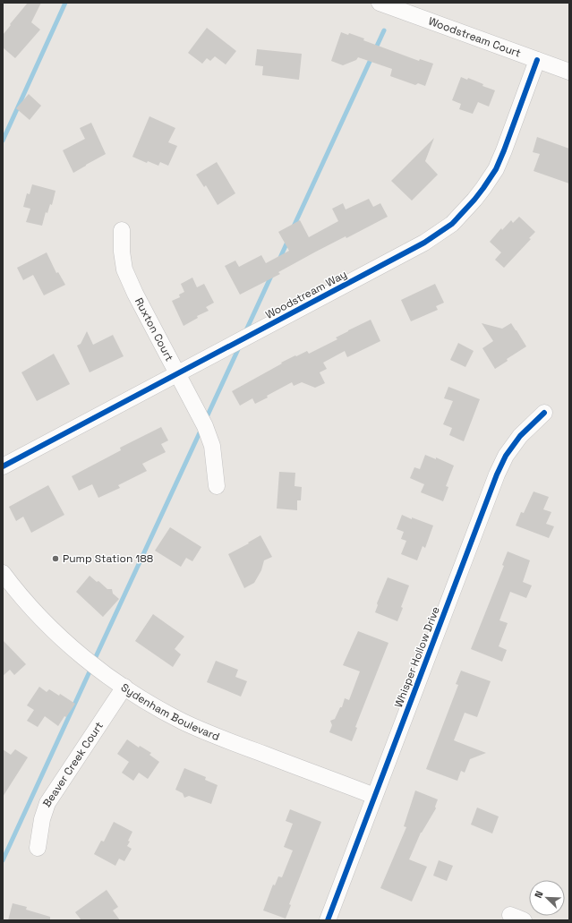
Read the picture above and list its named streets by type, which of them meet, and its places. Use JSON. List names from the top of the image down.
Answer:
{
  "streets": {
    "street": [
      "Woodstream Court",
      "Woodstream Way",
      "Ruxton Court",
      "Whisper Hollow Drive",
      "Sydenham Boulevard",
      "Beaver Creek Court"
    ]
  },
  "crossings": [
    ["Woodstream Court", "Woodstream Way"],
    ["Woodstream Way", "Ruxton Court"],
    ["Whisper Hollow Drive", "Sydenham Boulevard"],
    ["Sydenham Boulevard", "Beaver Creek Court"]
  ],
  "places": ["Pump Station 188"],
  "north": "top left"
}
